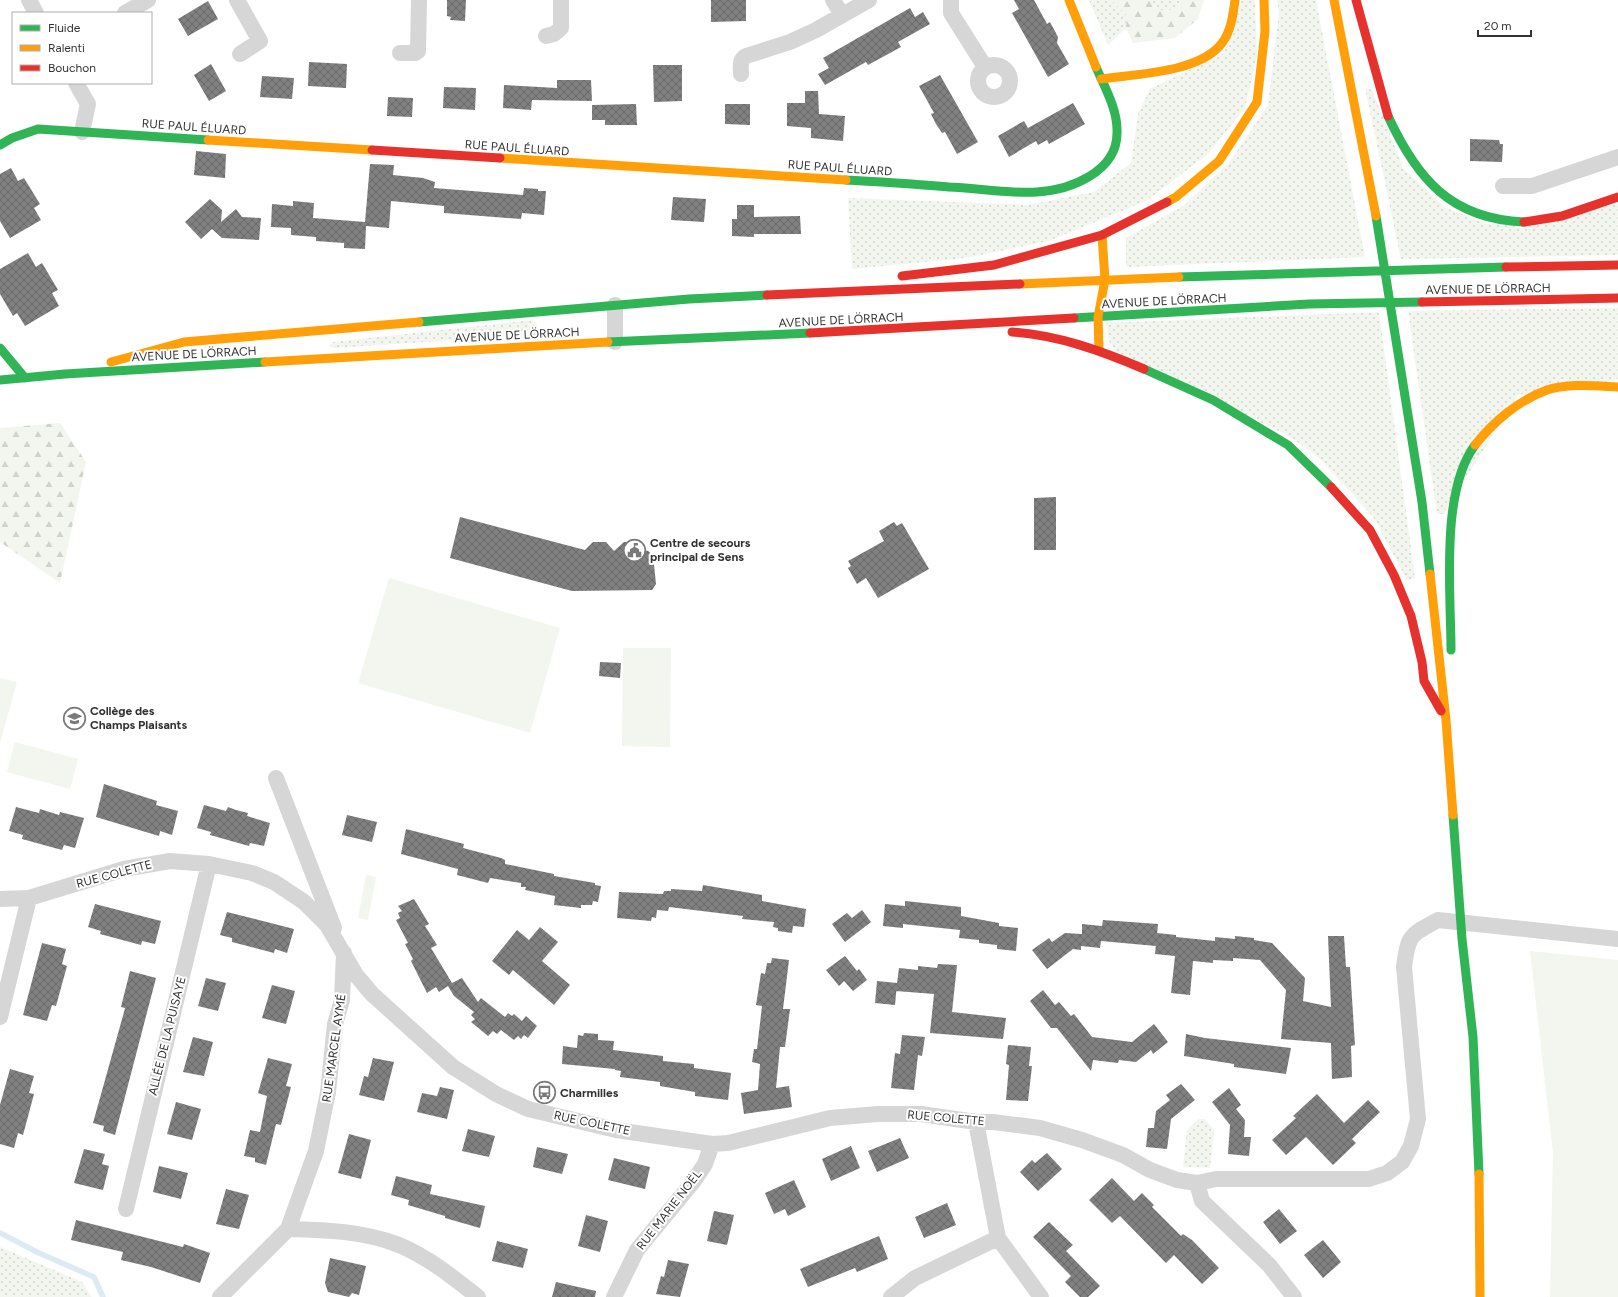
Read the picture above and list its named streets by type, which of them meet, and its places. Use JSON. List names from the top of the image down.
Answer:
{
  "streets": {
    "main road": ["RUE PAUL ÉLUARD", "AVENUE DE LÖRRACH"],
    "street": [
      "RUE COLETTE",
      "ALLÉE DE LA PUISAYE",
      "RUE MARCEL AYMÉ",
      "RUE MARIE NOËL"
    ]
  },
  "crossings": [
    ["RUE COLETTE", "ALLÉE DE LA PUISAYE"],
    ["RUE COLETTE", "RUE MARCEL AYMÉ"],
    ["RUE COLETTE", "RUE MARIE NOËL"]
  ],
  "places": {
    "public building": ["Centre de secours principal de Sens"],
    "school or university": ["Collège des Champs Plaisants"],
    "bus stop": ["Charmilles"]
  },
  "legend": ["Fluide", "Ralenti", "Bouchon"],
  "scale_bar": "20 m"
}
